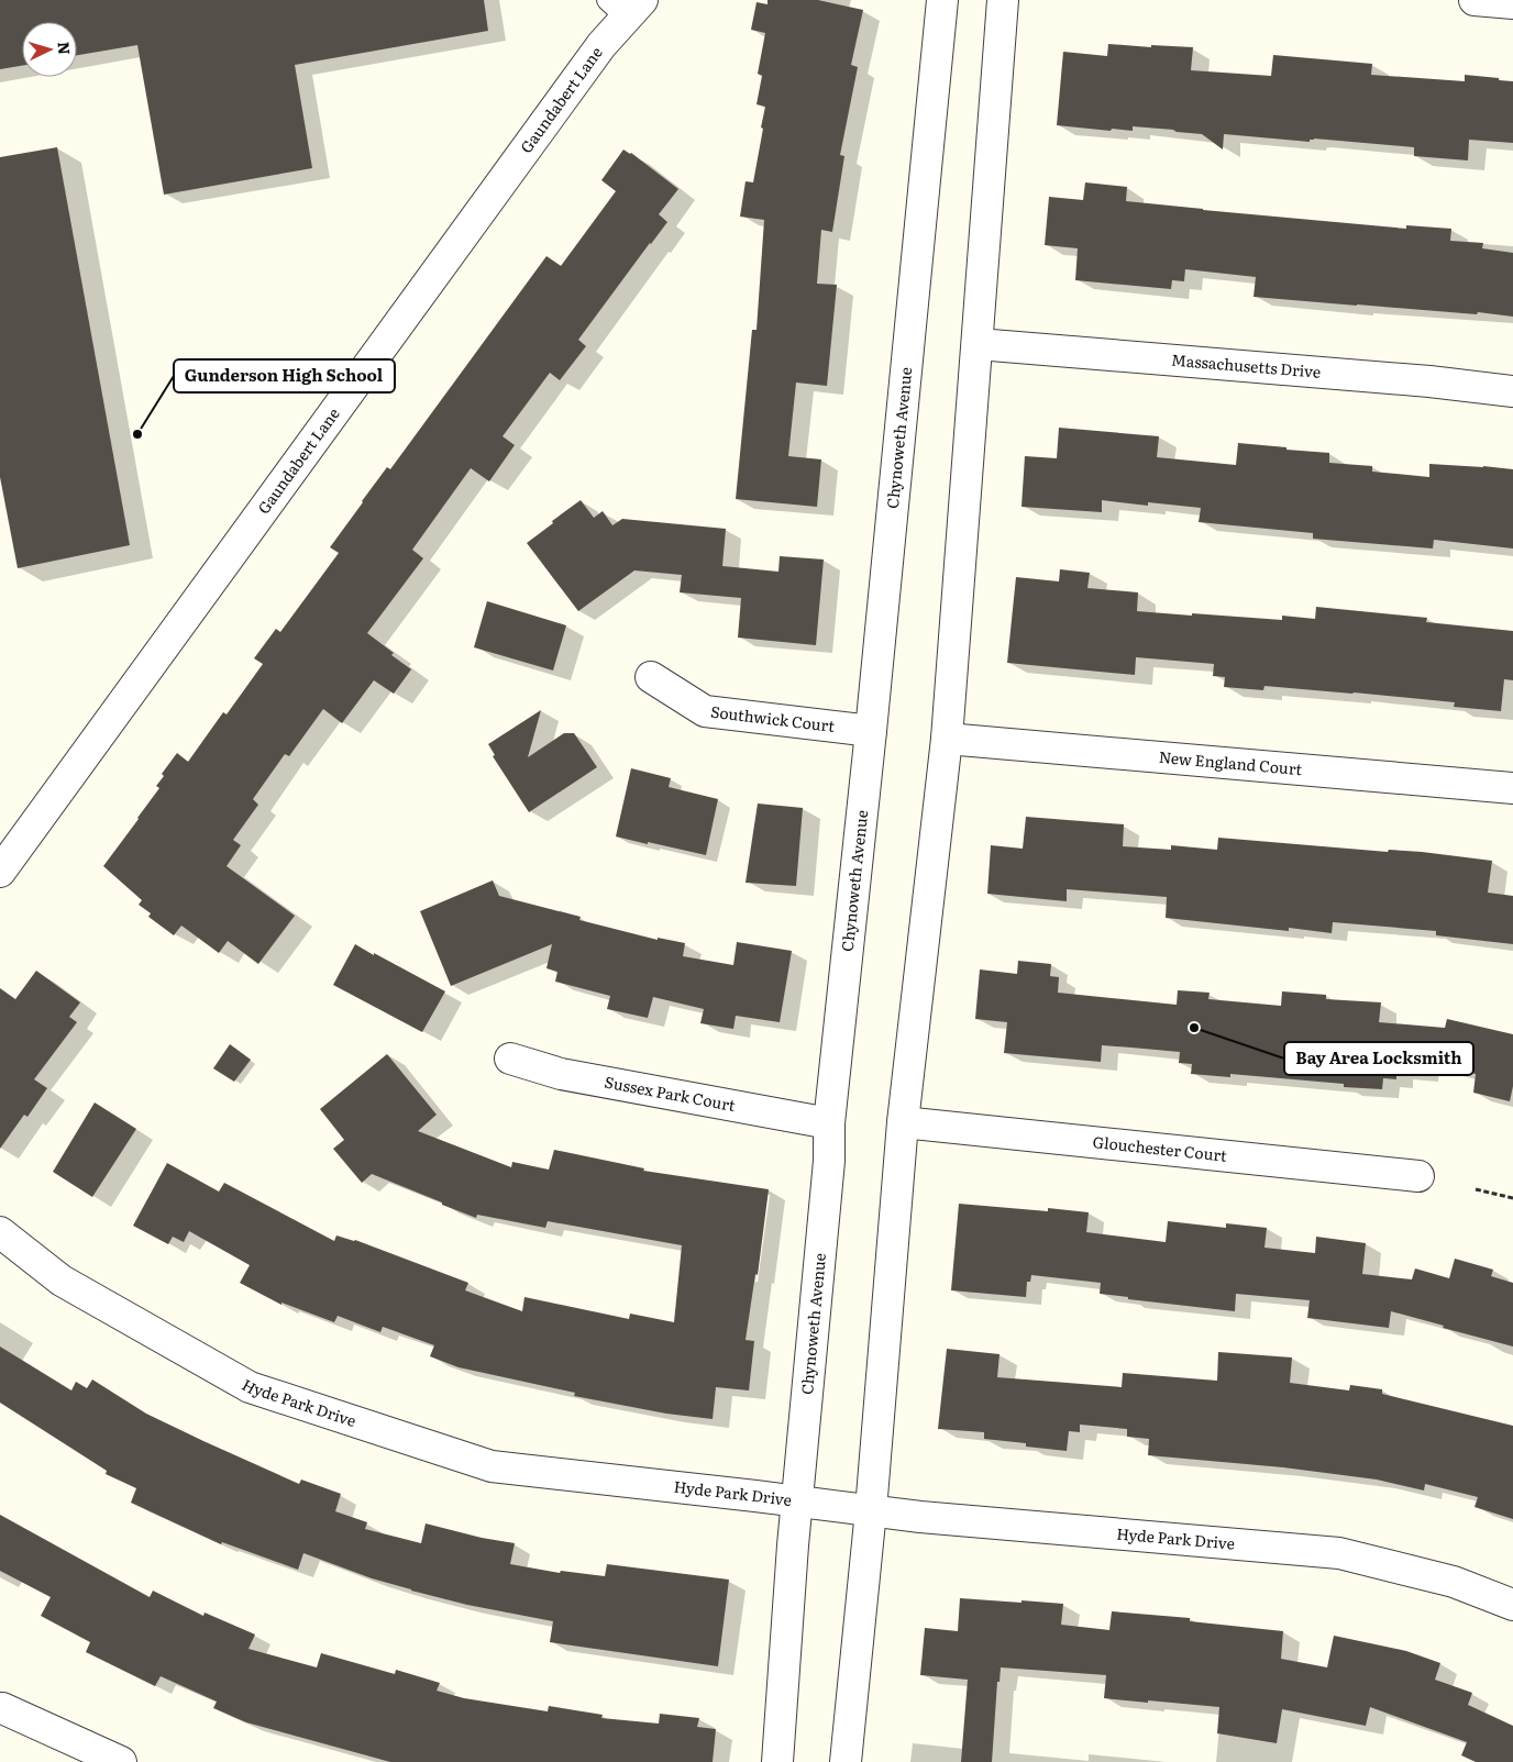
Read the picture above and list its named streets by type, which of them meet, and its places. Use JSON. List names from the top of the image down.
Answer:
{
  "streets": {
    "street": [
      "Gaundabert Lane",
      "Massachusetts Drive",
      "Chynoweth Avenue",
      "Southwick Court",
      "New England Court",
      "Sussex Park Court",
      "Glouchester Court",
      "Hyde Park Drive"
    ]
  },
  "crossings": [
    ["Chynoweth Avenue", "Southwick Court"],
    ["Chynoweth Avenue", "Sussex Park Court"],
    ["Chynoweth Avenue", "Hyde Park Drive"]
  ],
  "places": ["Gunderson High School", "Bay Area Locksmith"],
  "north": "right"
}
